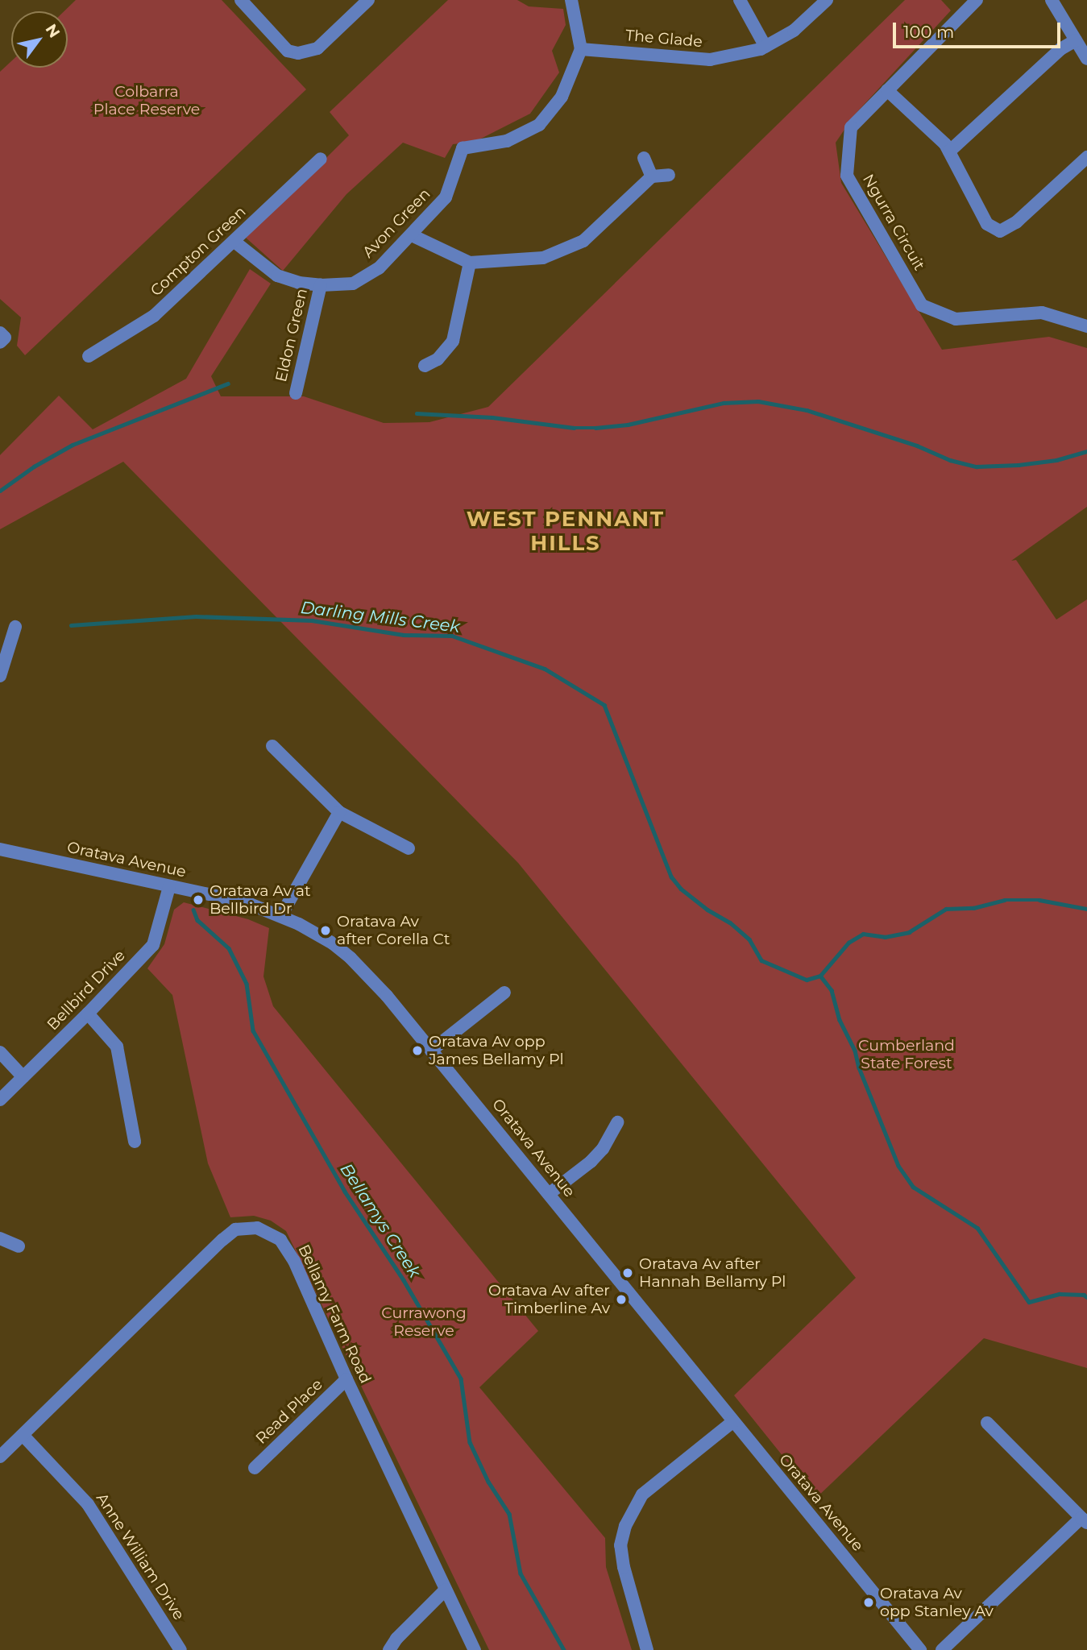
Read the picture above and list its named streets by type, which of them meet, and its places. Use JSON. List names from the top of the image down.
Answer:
{
  "streets": {
    "street": [
      "The Glade",
      "Ngurra Circuit",
      "Avon Green",
      "Compton Green",
      "Eldon Green",
      "Oratava Avenue",
      "Bellbird Drive",
      "Bellamy Farm Road",
      "Read Place",
      "Anne William Drive"
    ]
  },
  "crossings": [
    ["The Glade", "Avon Green"],
    ["Avon Green", "Compton Green"],
    ["Avon Green", "Eldon Green"],
    ["Oratava Avenue", "Bellbird Drive"],
    ["Bellamy Farm Road", "Read Place"],
    ["Bellamy Farm Road", "Anne William Drive"]
  ],
  "districts": ["WEST PENNANT HILLS"],
  "water": ["Darling Mills Creek", "Bellamys Creek"],
  "parks": ["Colbarra Place Reserve", "Cumberland State Forest", "Currawong Reserve"],
  "places": [
    "Oratava Av at Bellbird Dr",
    "Oratava Av after Corella Ct",
    "Oratava Av opp James Bellamy Pl",
    "Oratava Av after Hannah Bellamy Pl",
    "Oratava Av after Timberline Av",
    "Oratava Av opp Stanley Av"
  ],
  "scale_bar": "100 m",
  "north": "top right"
}
